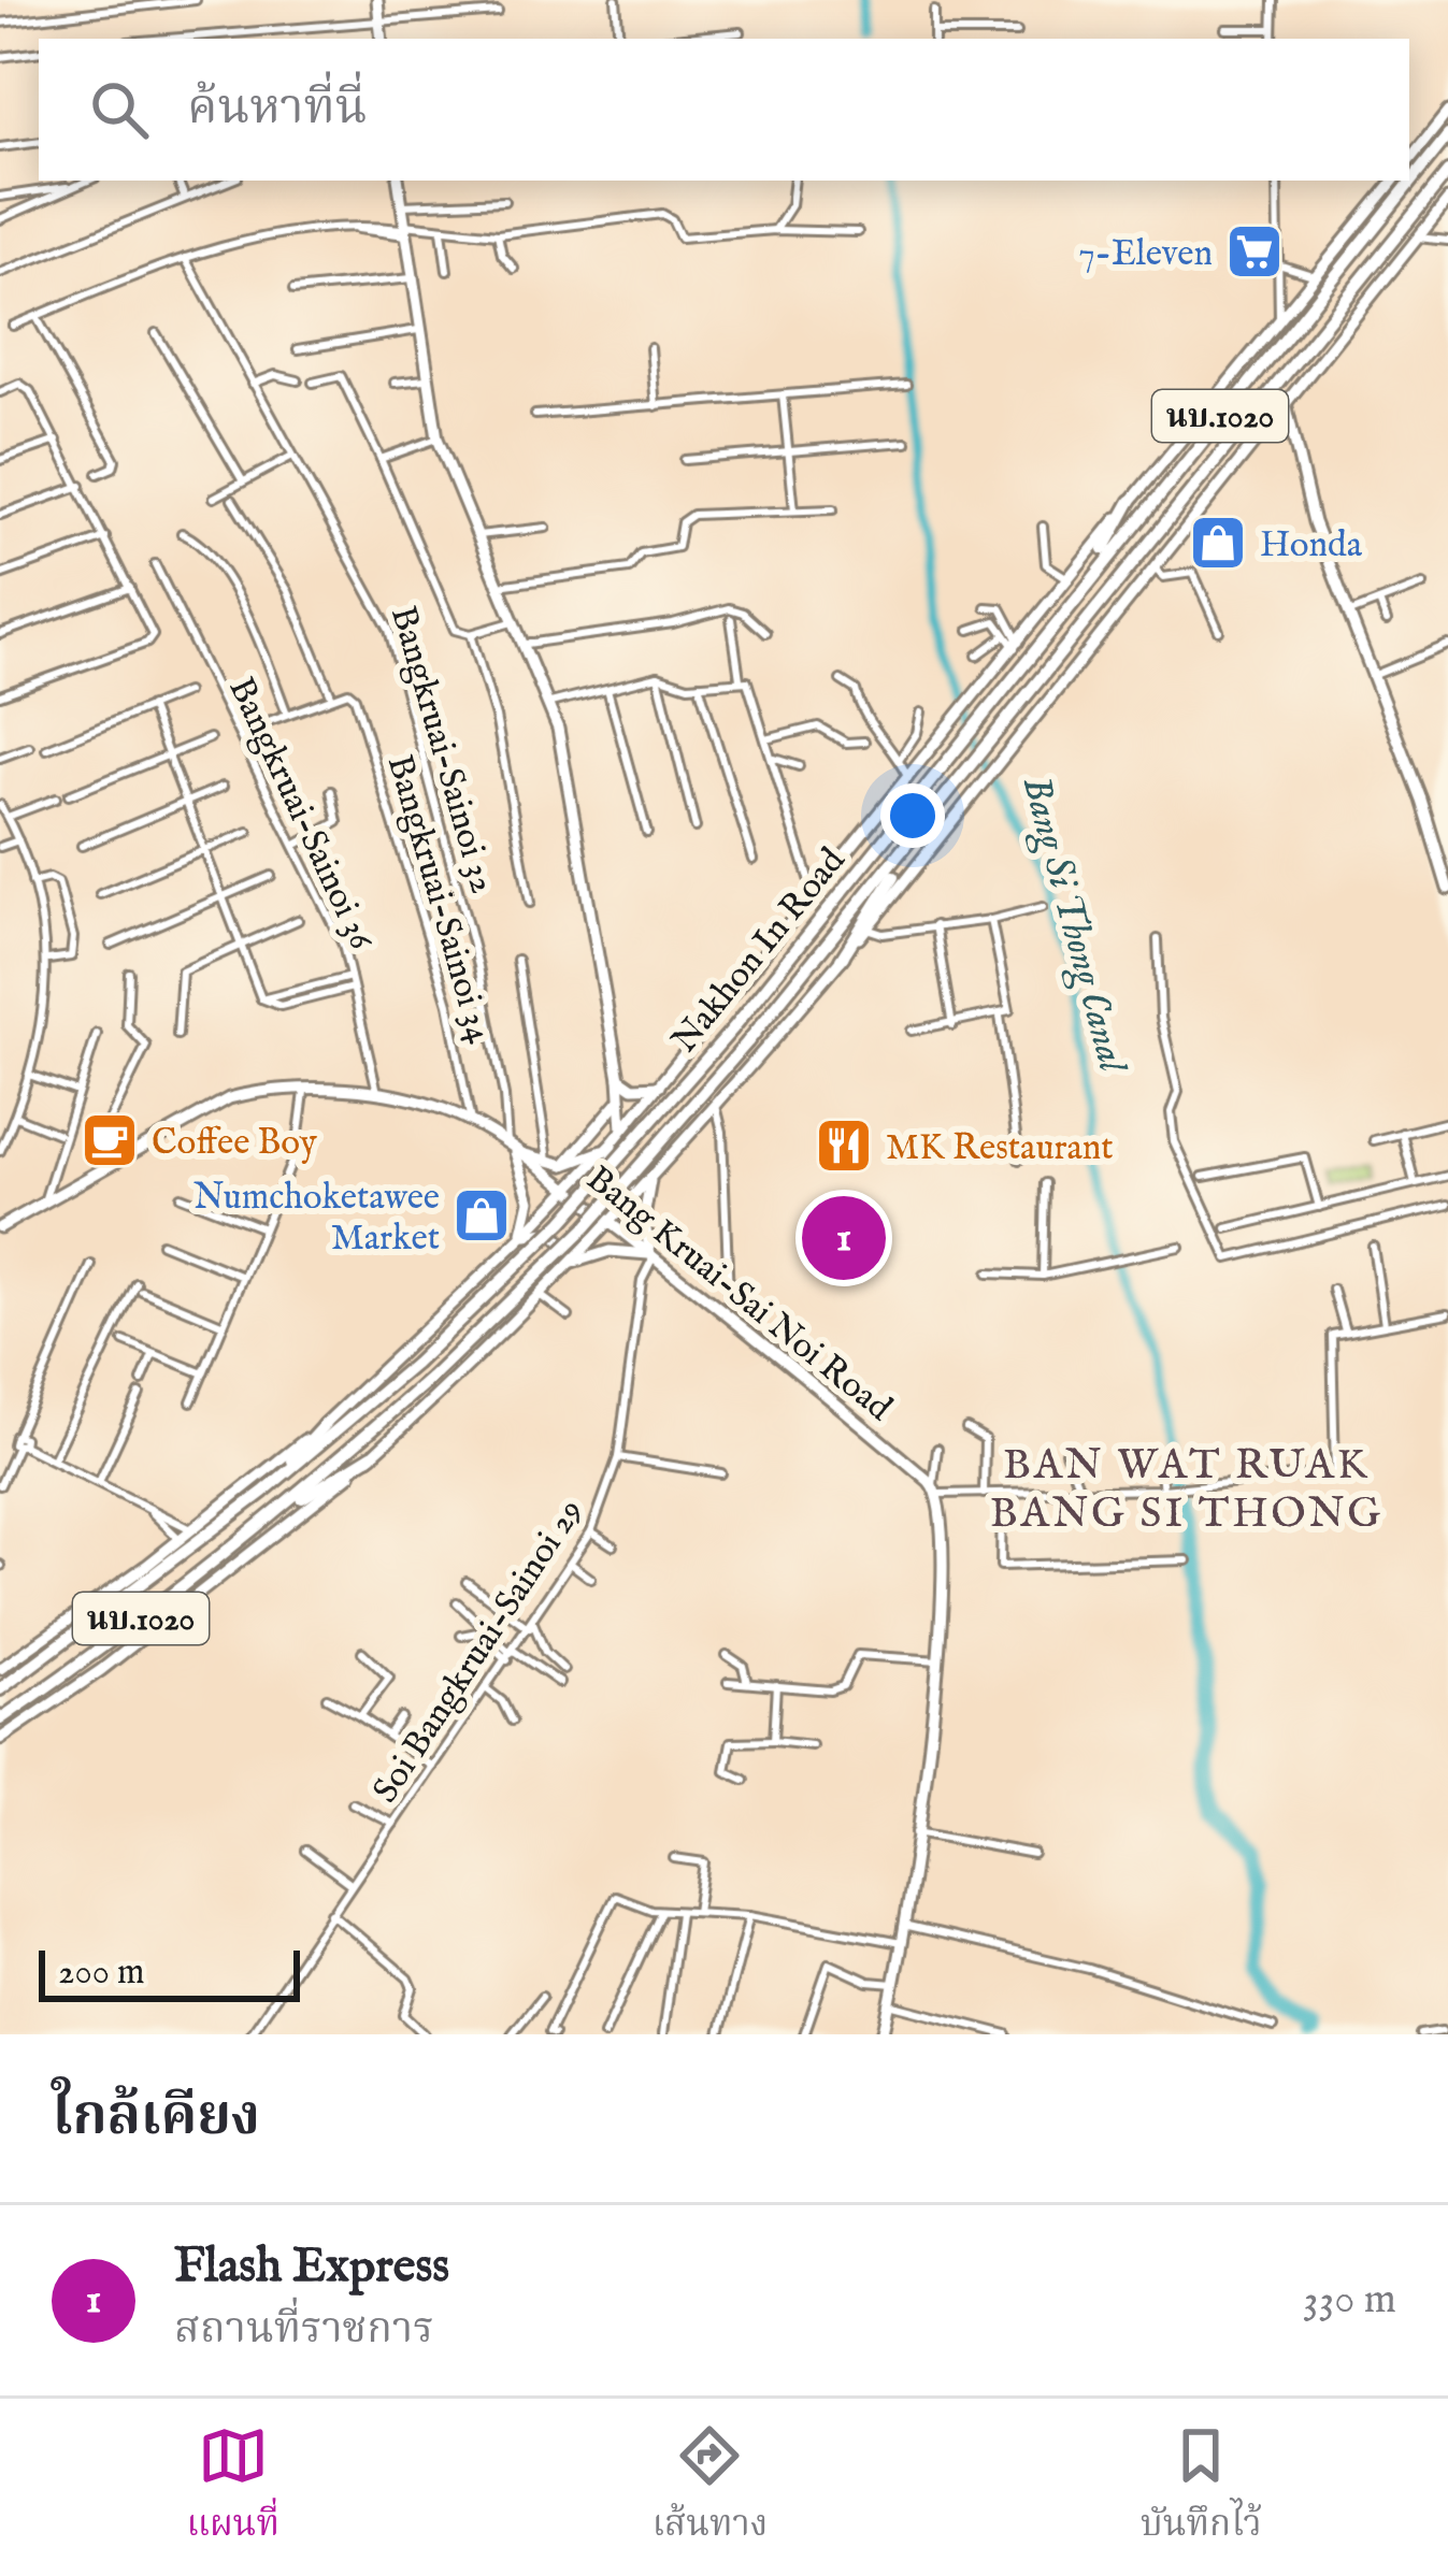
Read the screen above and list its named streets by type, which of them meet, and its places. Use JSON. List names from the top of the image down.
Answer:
{
  "streets": {
    "main road": ["นบ.1020", "Nakhon In Road", "Bang Kruai-Sai Noi Road"],
    "street": [
      "Bangkruai-Sainoi 32",
      "Bangkruai-Sainoi 36",
      "Bangkruai-Sainoi 34",
      "Soi Bangkruai-Sainoi 29"
    ]
  },
  "crossings": [
    ["Bangkruai-Sainoi 32", "Bang Kruai-Sai Noi Road"],
    ["Bangkruai-Sainoi 36", "Bang Kruai-Sai Noi Road"],
    ["Bangkruai-Sainoi 34", "Bang Kruai-Sai Noi Road"],
    ["Nakhon In Road", "Bang Kruai-Sai Noi Road"],
    ["Bang Kruai-Sai Noi Road", "Soi Bangkruai-Sainoi 29"]
  ],
  "districts": ["BAN WAT RUAK BANG SI THONG"],
  "water": ["Bang Si Thong Canal"],
  "places": {
    "supermarket": ["7-Eleven"],
    "shop": ["Honda", "Numchoketawee Market"],
    "cafe": ["Coffee Boy"],
    "restaurant": ["MK Restaurant"]
  },
  "scale_bar": "200 m",
  "page": {
    "search": "ค้นหาที่นี่",
    "pins": "1",
    "scale": "200 m",
    "heading": "ใกล้เคียง",
    "list": [
      {
        "mark": "1",
        "name": "Flash Express",
        "note": "สถานที่ราชการ",
        "value": "330 m"
      }
    ],
    "nav": ["แผนที่", "เส้นทาง", "บันทึกไว้"]
  }
}
